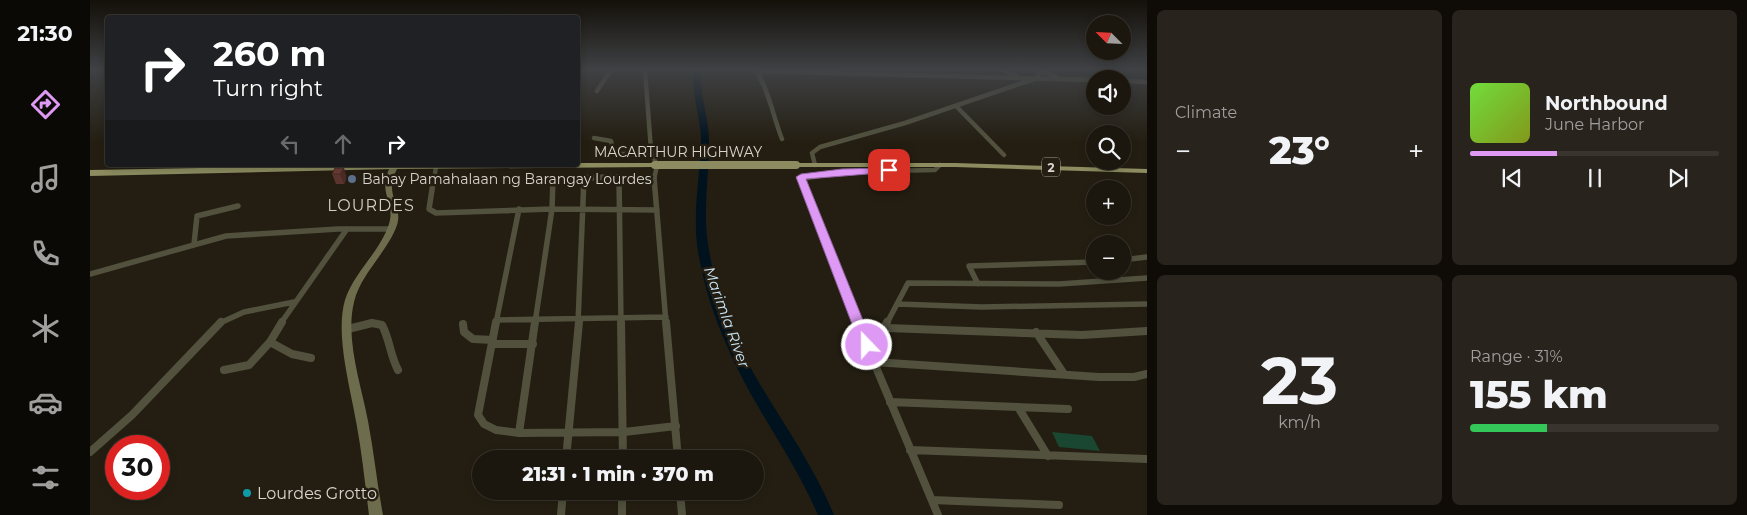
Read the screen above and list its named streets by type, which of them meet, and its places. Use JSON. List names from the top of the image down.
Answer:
{
  "streets": {
    "highway": ["MACARTHUR HIGHWAY", "2"]
  },
  "districts": ["LOURDES"],
  "water": ["Marimla River"],
  "places": ["Bahay Pamahalaan ng Barangay Lourdes", "Lourdes Grotto"],
  "north": "top left",
  "page": {
    "tabs": "21:30",
    "tile": [
      "Climate",
      ["23", "km/h"],
      ["Range · 31%", "155 km"]
    ],
    "map_buttons": ["+", "−"],
    "turn": ["260 m", "Turn right"],
    "song": ["Northbound", "June Harbor"],
    "heat": ["−", "23°", "+"],
    "limit": "30",
    "trip": "21:31 · 1 min · 370 m"
  }
}
